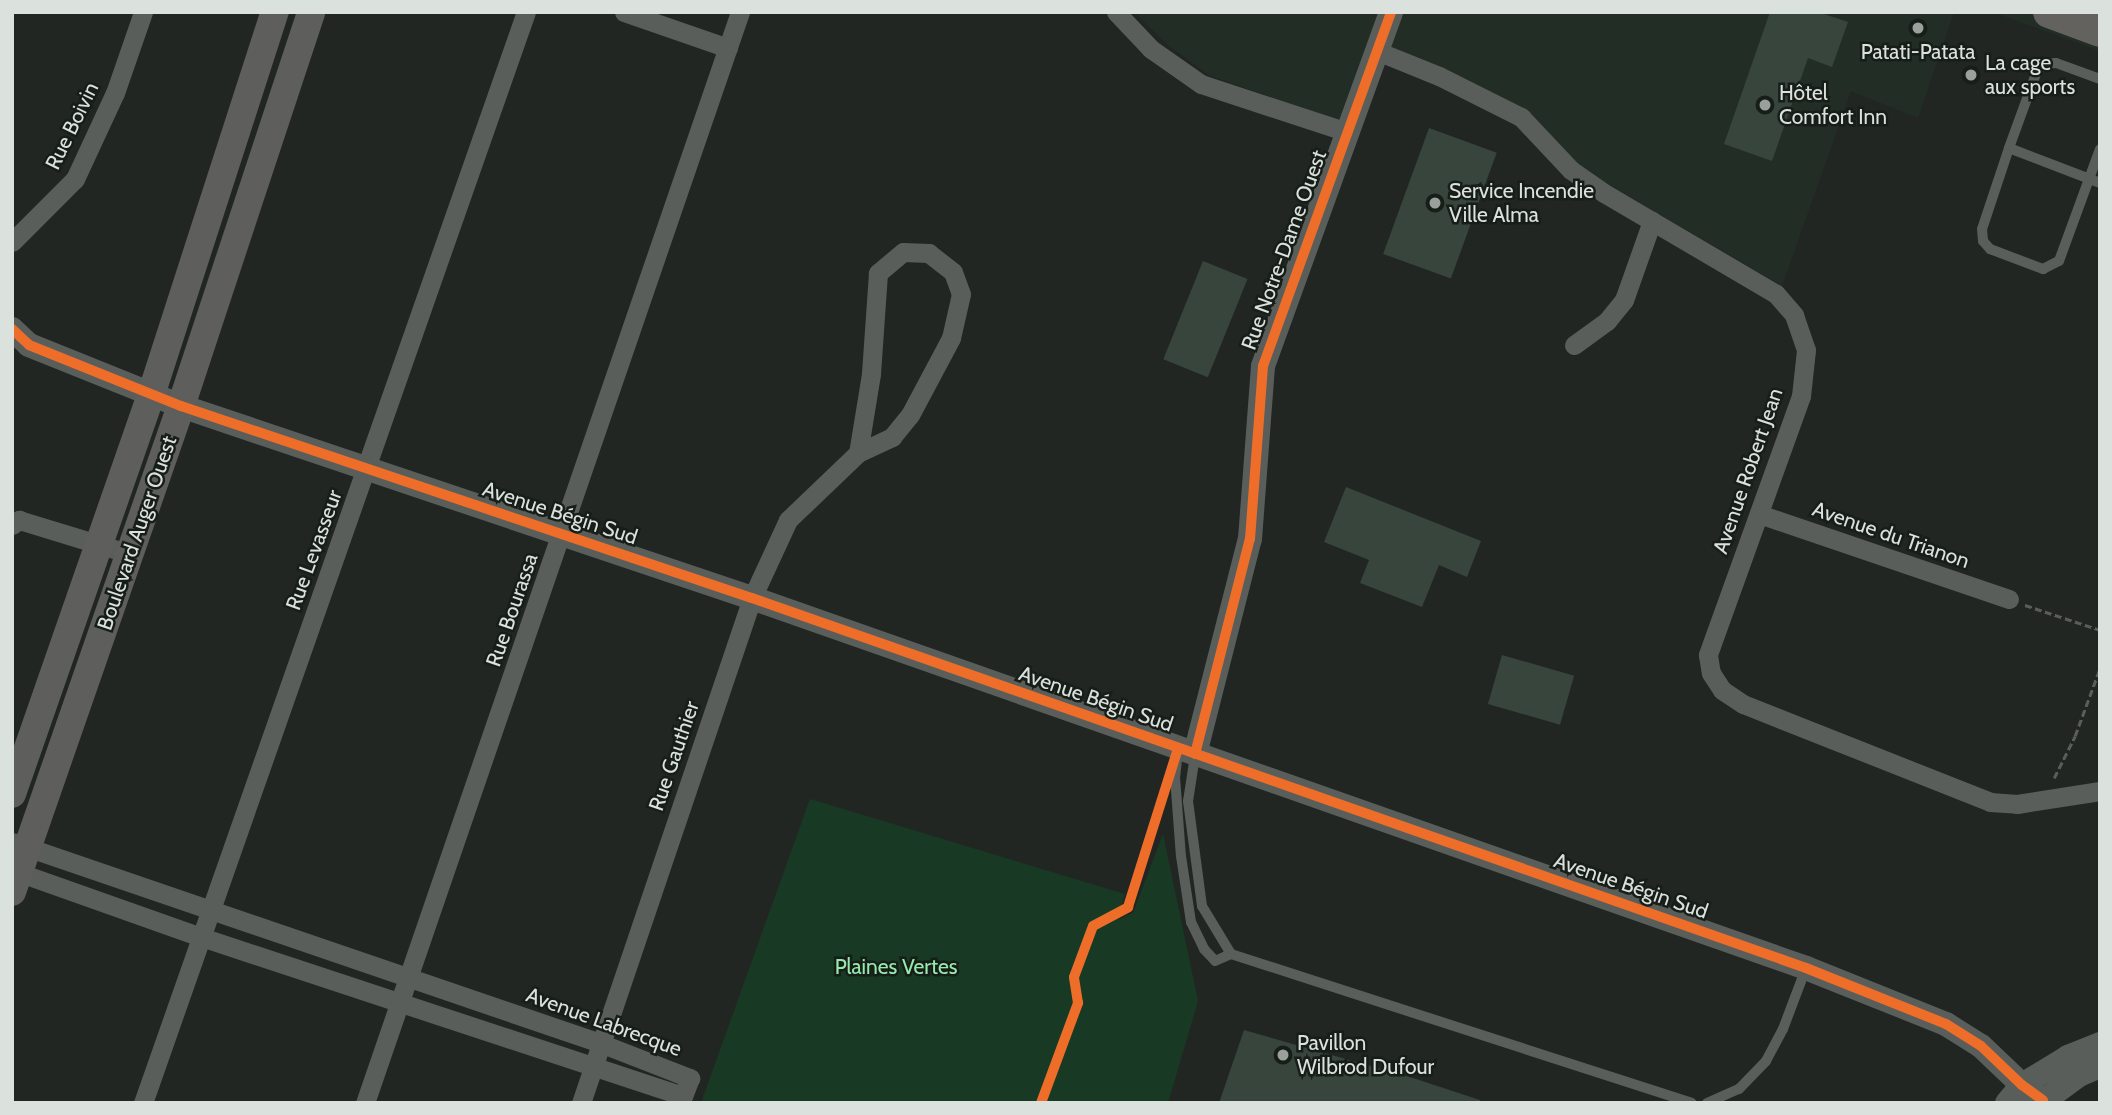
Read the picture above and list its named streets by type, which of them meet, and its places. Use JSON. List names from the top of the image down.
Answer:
{
  "streets": {
    "main road": ["Boulevard Auger Ouest"],
    "street": [
      "Rue Boivin",
      "Rue Notre-Dame Ouest",
      "Avenue Robert Jean",
      "Avenue Bégin Sud",
      "Avenue du Trianon",
      "Rue Levasseur",
      "Rue Bourassa",
      "Rue Gauthier",
      "Avenue Labrecque"
    ]
  },
  "crossings": [
    ["Rue Notre-Dame Ouest", "Avenue Robert Jean"],
    ["Rue Notre-Dame Ouest", "Avenue Bégin Sud"],
    ["Avenue Robert Jean", "Avenue du Trianon"],
    ["Avenue Bégin Sud", "Boulevard Auger Ouest"],
    ["Avenue Bégin Sud", "Rue Levasseur"],
    ["Avenue Bégin Sud", "Rue Bourassa"],
    ["Avenue Bégin Sud", "Rue Gauthier"],
    ["Boulevard Auger Ouest", "Avenue Labrecque"],
    ["Rue Levasseur", "Avenue Labrecque"],
    ["Rue Bourassa", "Avenue Labrecque"],
    ["Rue Gauthier", "Avenue Labrecque"]
  ],
  "parks": ["Plaines Vertes"],
  "places": [
    "Patati-Patata",
    "La cage aux sports",
    "Hôtel Comfort Inn",
    "Service Incendie Ville Alma",
    "Pavillon Wilbrod Dufour"
  ]
}
